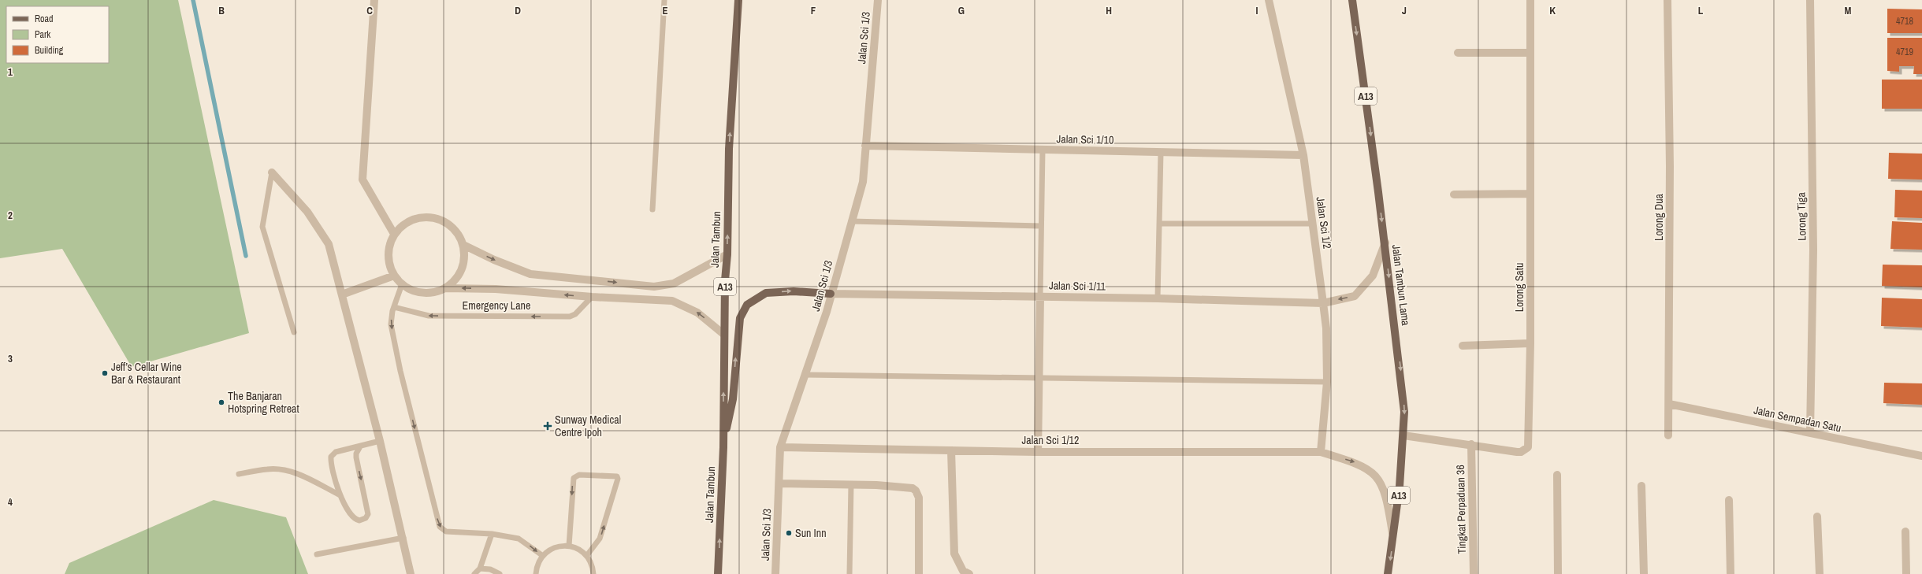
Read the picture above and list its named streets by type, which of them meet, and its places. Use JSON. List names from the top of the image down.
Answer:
{
  "streets": {
    "main road": ["A13", "Jalan Tambun", "Jalan Tambun Lama"],
    "street": [
      "Jalan Sci 1/3",
      "Jalan Sci 1/10",
      "Lorong Tiga",
      "Lorong Dua",
      "Jalan Sci 1/2",
      "Jalan Sci 1/11",
      "Lorong Satu",
      "Jalan Sempadan Satu",
      "Jalan Sci 1/12",
      "Tingkat Perpaduan 36"
    ],
    "lane": ["Emergency Lane"]
  },
  "crossings": [
    ["Jalan Sci 1/3", "Jalan Sci 1/10"],
    ["Jalan Sci 1/3", "Jalan Sci 1/11"],
    ["Jalan Sci 1/3", "Jalan Sci 1/12"],
    ["Jalan Sci 1/10", "Jalan Sci 1/2"],
    ["Lorong Tiga", "Jalan Sempadan Satu"],
    ["Lorong Dua", "Jalan Sempadan Satu"],
    ["Jalan Sci 1/2", "Jalan Sci 1/11"],
    ["Jalan Sci 1/2", "Jalan Sci 1/12"],
    ["Jalan Tambun Lama", "Jalan Sci 1/11"],
    ["Jalan Tambun Lama", "Lorong Satu"],
    ["Jalan Tambun Lama", "Jalan Sci 1/12"],
    ["Lorong Satu", "Tingkat Perpaduan 36"]
  ],
  "one_way": ["Jalan Tambun", "Jalan Tambun Lama", "Emergency Lane"],
  "places": {
    "other": ["Jeff’s Cellar Wine Bar & Restaurant", "The Banjaran Hotspring Retreat", "Sun Inn"],
    "health": ["Sunway Medical Centre Ipoh"]
  },
  "house_numbers": ["4718", "4719"],
  "legend": ["Road", "Park", "Building"],
  "grid": {
    "columns": [
      "B",
      "C",
      "D",
      "E",
      "F",
      "G",
      "H",
      "I",
      "J",
      "K",
      "L",
      "M"
    ],
    "rows": [
      "1",
      "2",
      "3",
      "4"
    ]
  }
}
